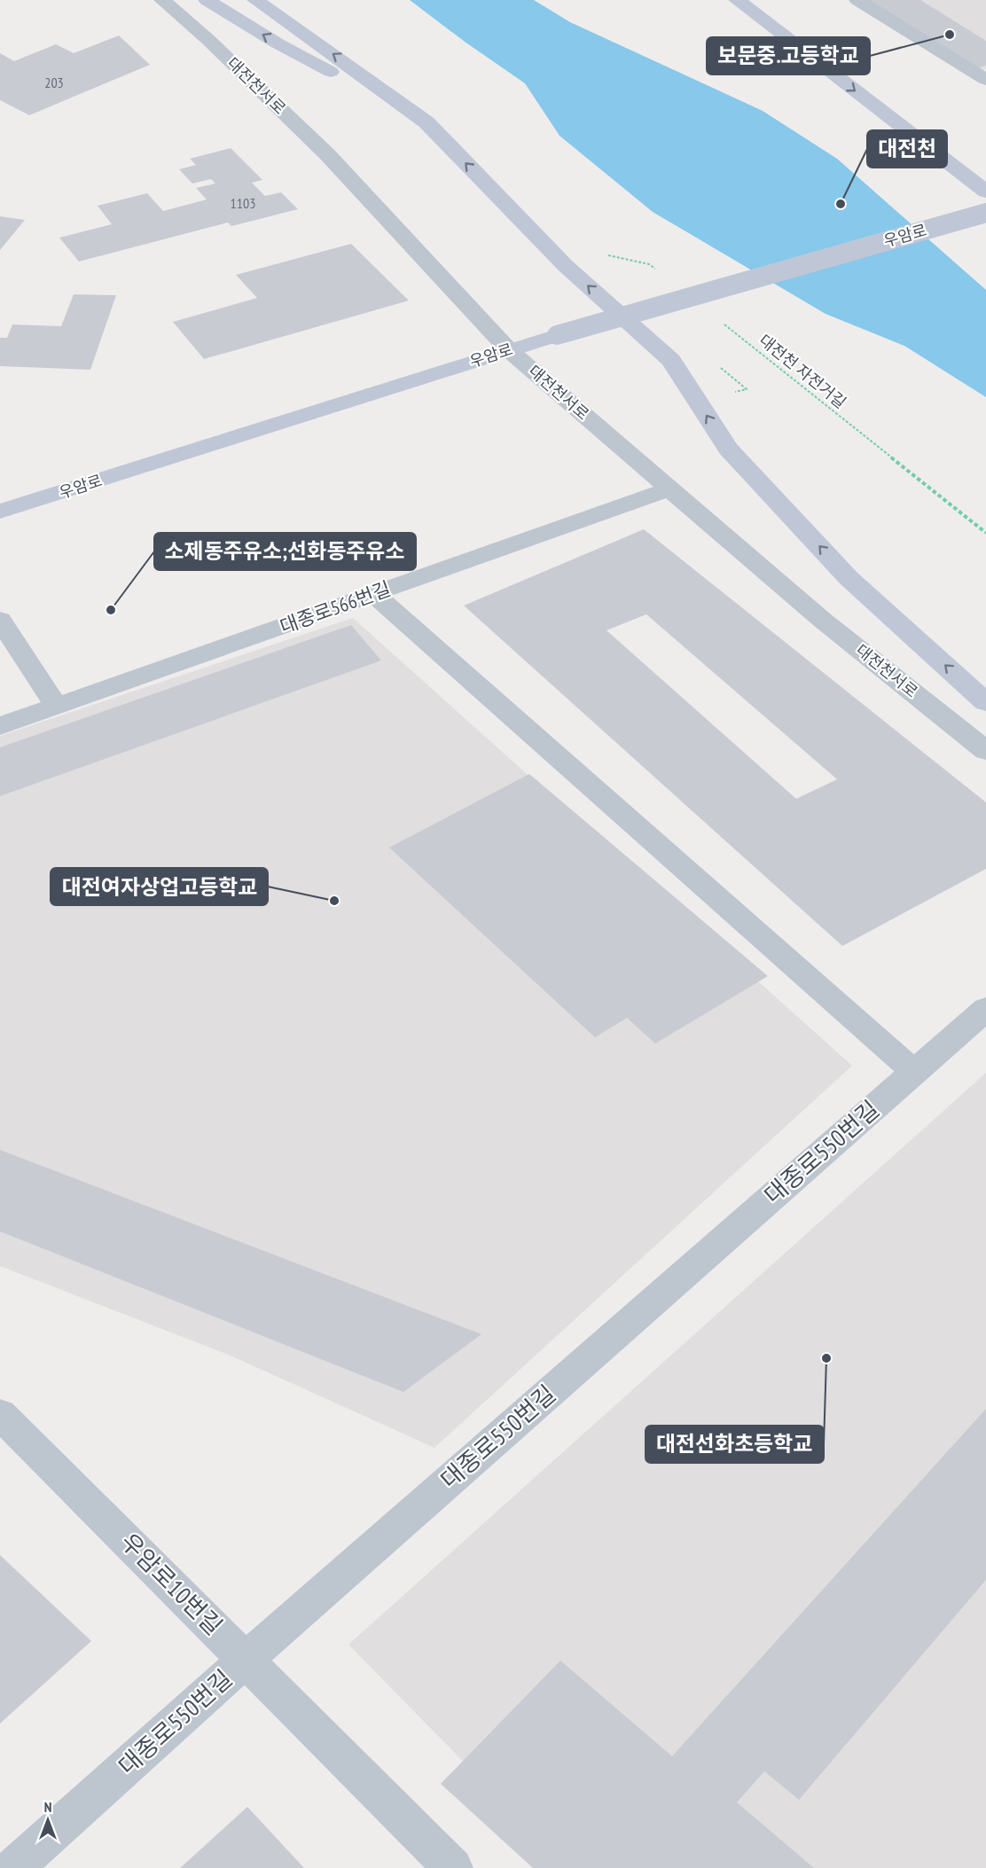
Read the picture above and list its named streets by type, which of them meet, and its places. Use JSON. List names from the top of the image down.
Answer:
{
  "streets": {
    "main road": ["우암로"],
    "street": [
      "대전천서로",
      "대종로566번길",
      "대종로550번길",
      "우암로10번길"
    ],
    "path": ["대전천 자전거길"]
  },
  "crossings": [
    ["대전천서로", "우암로"],
    ["대전천서로", "대종로566번길"],
    ["대종로550번길", "우암로10번길"]
  ],
  "places": [
    "보문중.고등학교",
    "대전천",
    "소제동주유소;선화동주유소",
    "대전여자상업고등학교",
    "대전선화초등학교"
  ],
  "house_numbers": ["203", "1103"],
  "north": "top"
}
